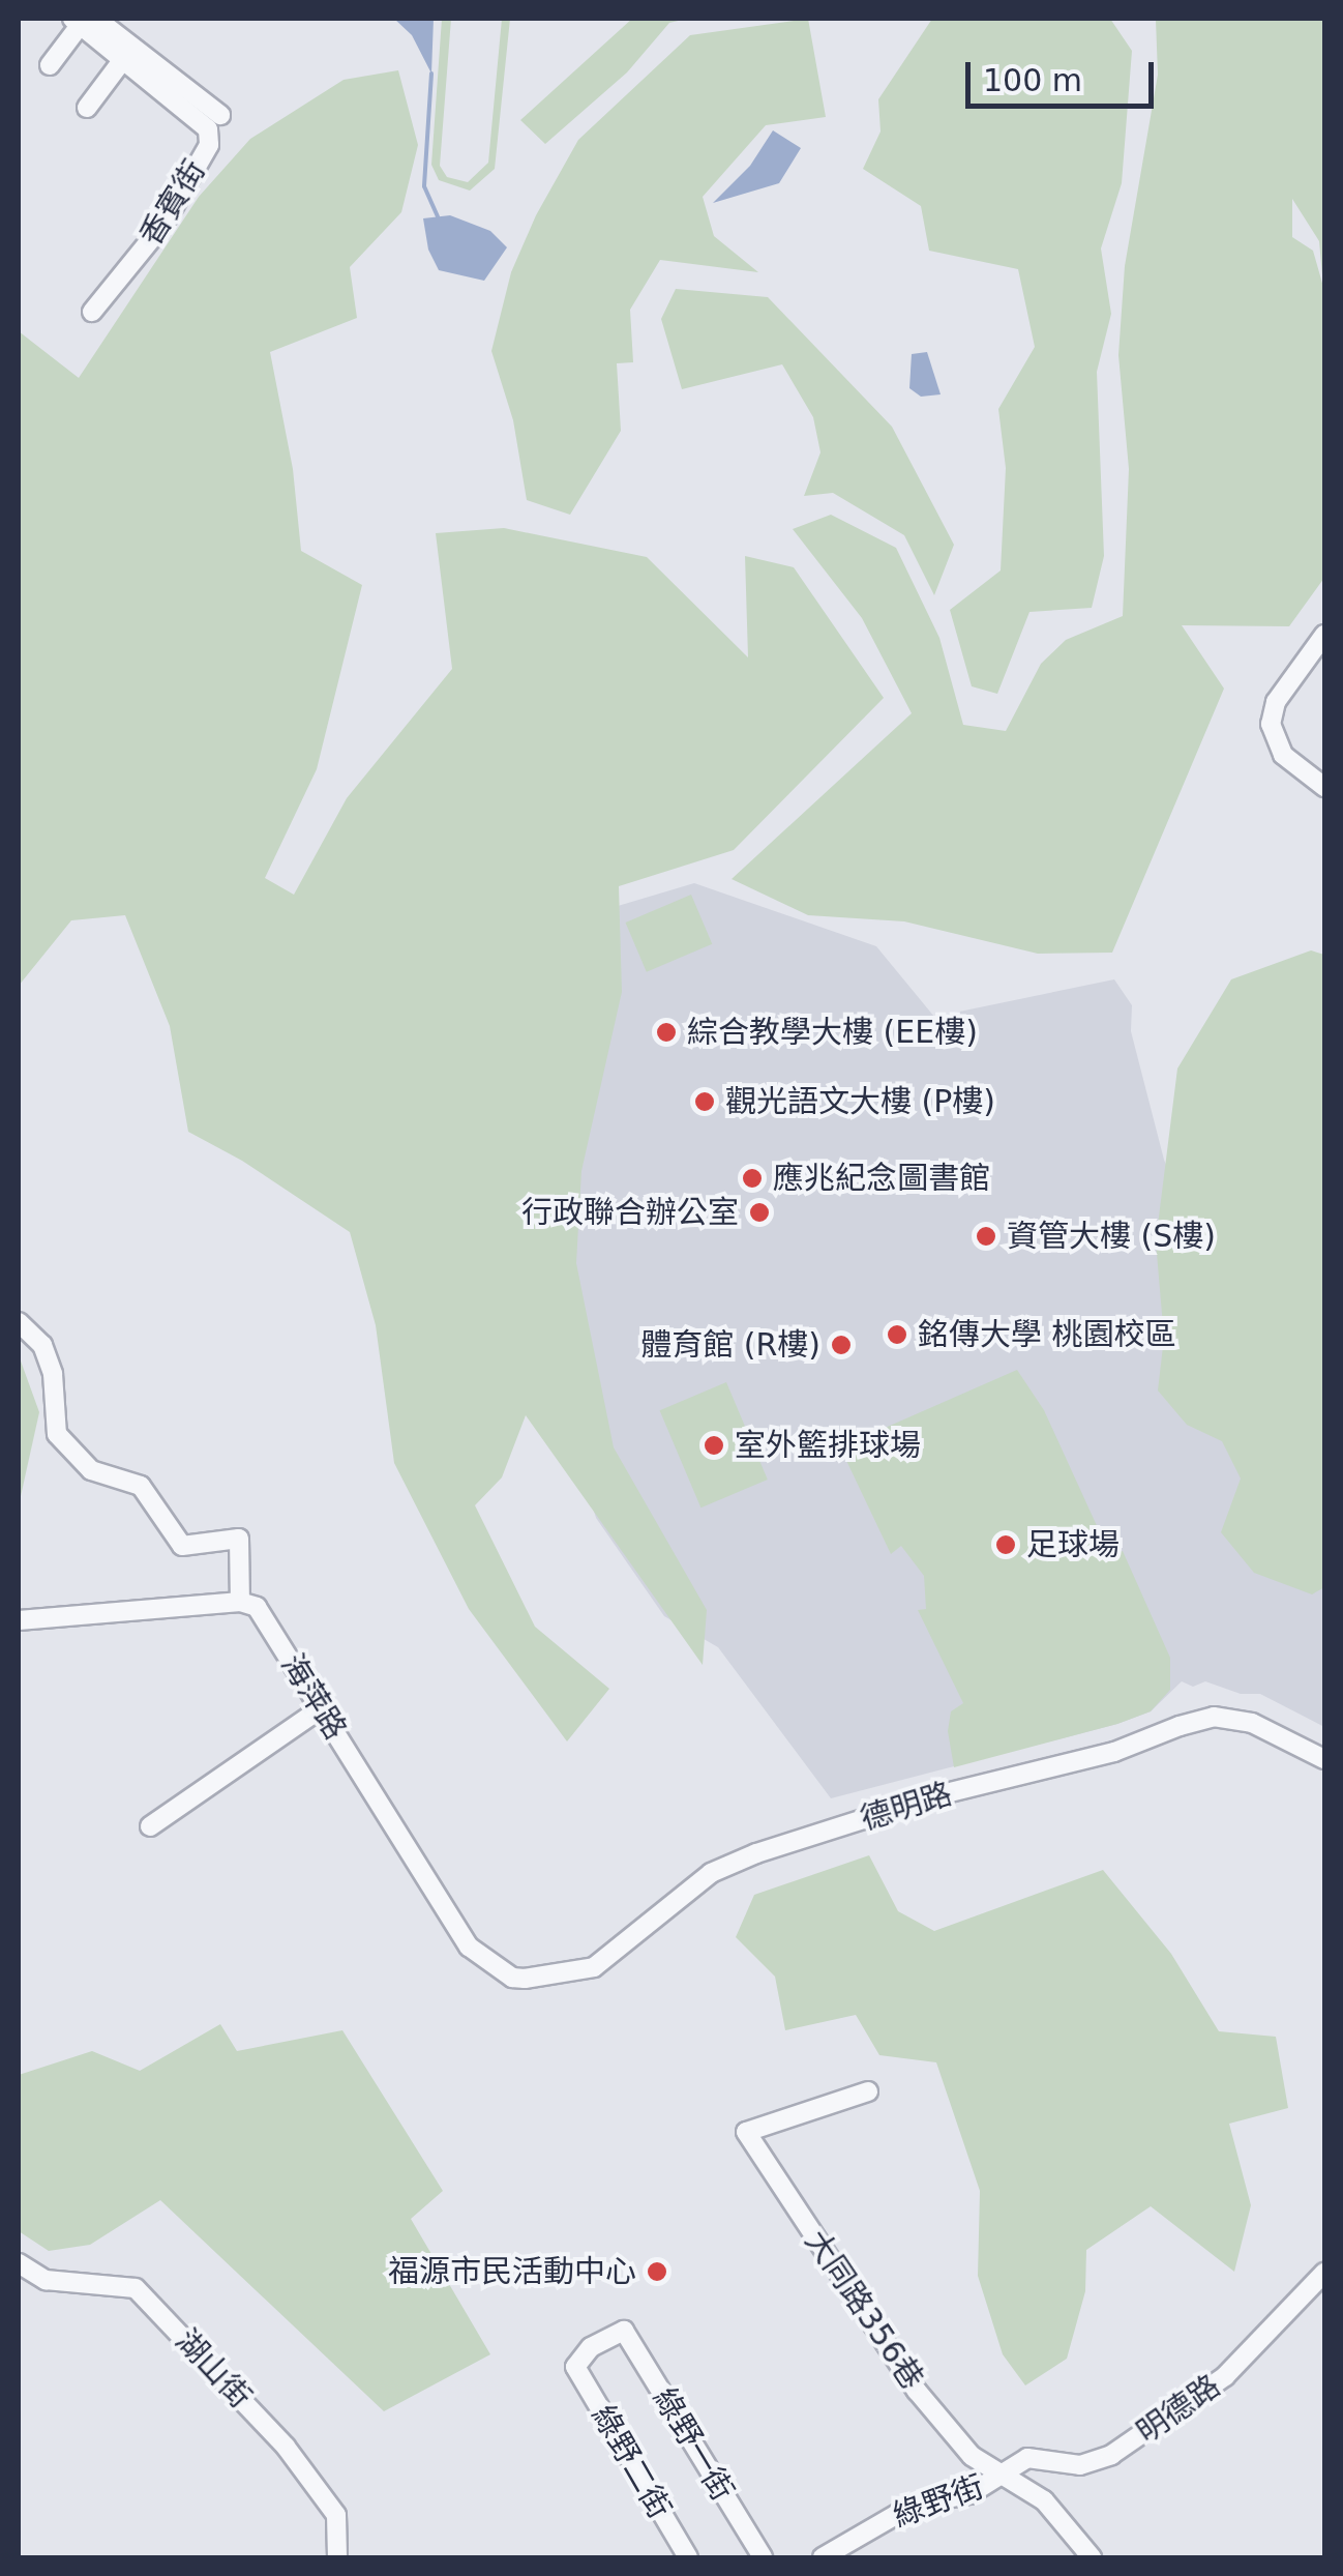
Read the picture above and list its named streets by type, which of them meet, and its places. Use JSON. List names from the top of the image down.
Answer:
{
  "streets": {
    "street": [
      "香賓街",
      "海萍路",
      "德明路",
      "大同路356巷",
      "湖山街",
      "明德路",
      "綠野一街",
      "綠野二街",
      "綠野街"
    ]
  },
  "crossings": [
    ["海萍路", "德明路"],
    ["大同路356巷", "明德路"],
    ["大同路356巷", "綠野街"],
    ["明德路", "綠野街"],
    ["綠野一街", "綠野二街"]
  ],
  "places": [
    "綜合教學大樓 (EE樓)",
    "觀光語文大樓 (P樓)",
    "應兆紀念圖書館",
    "行政聯合辦公室",
    "資管大樓 (S樓)",
    "銘傳大學 桃園校區",
    "體育館 (R樓)",
    "室外籃排球場",
    "足球場",
    "福源市民活動中心"
  ],
  "scale_bar": "100 m"
}
